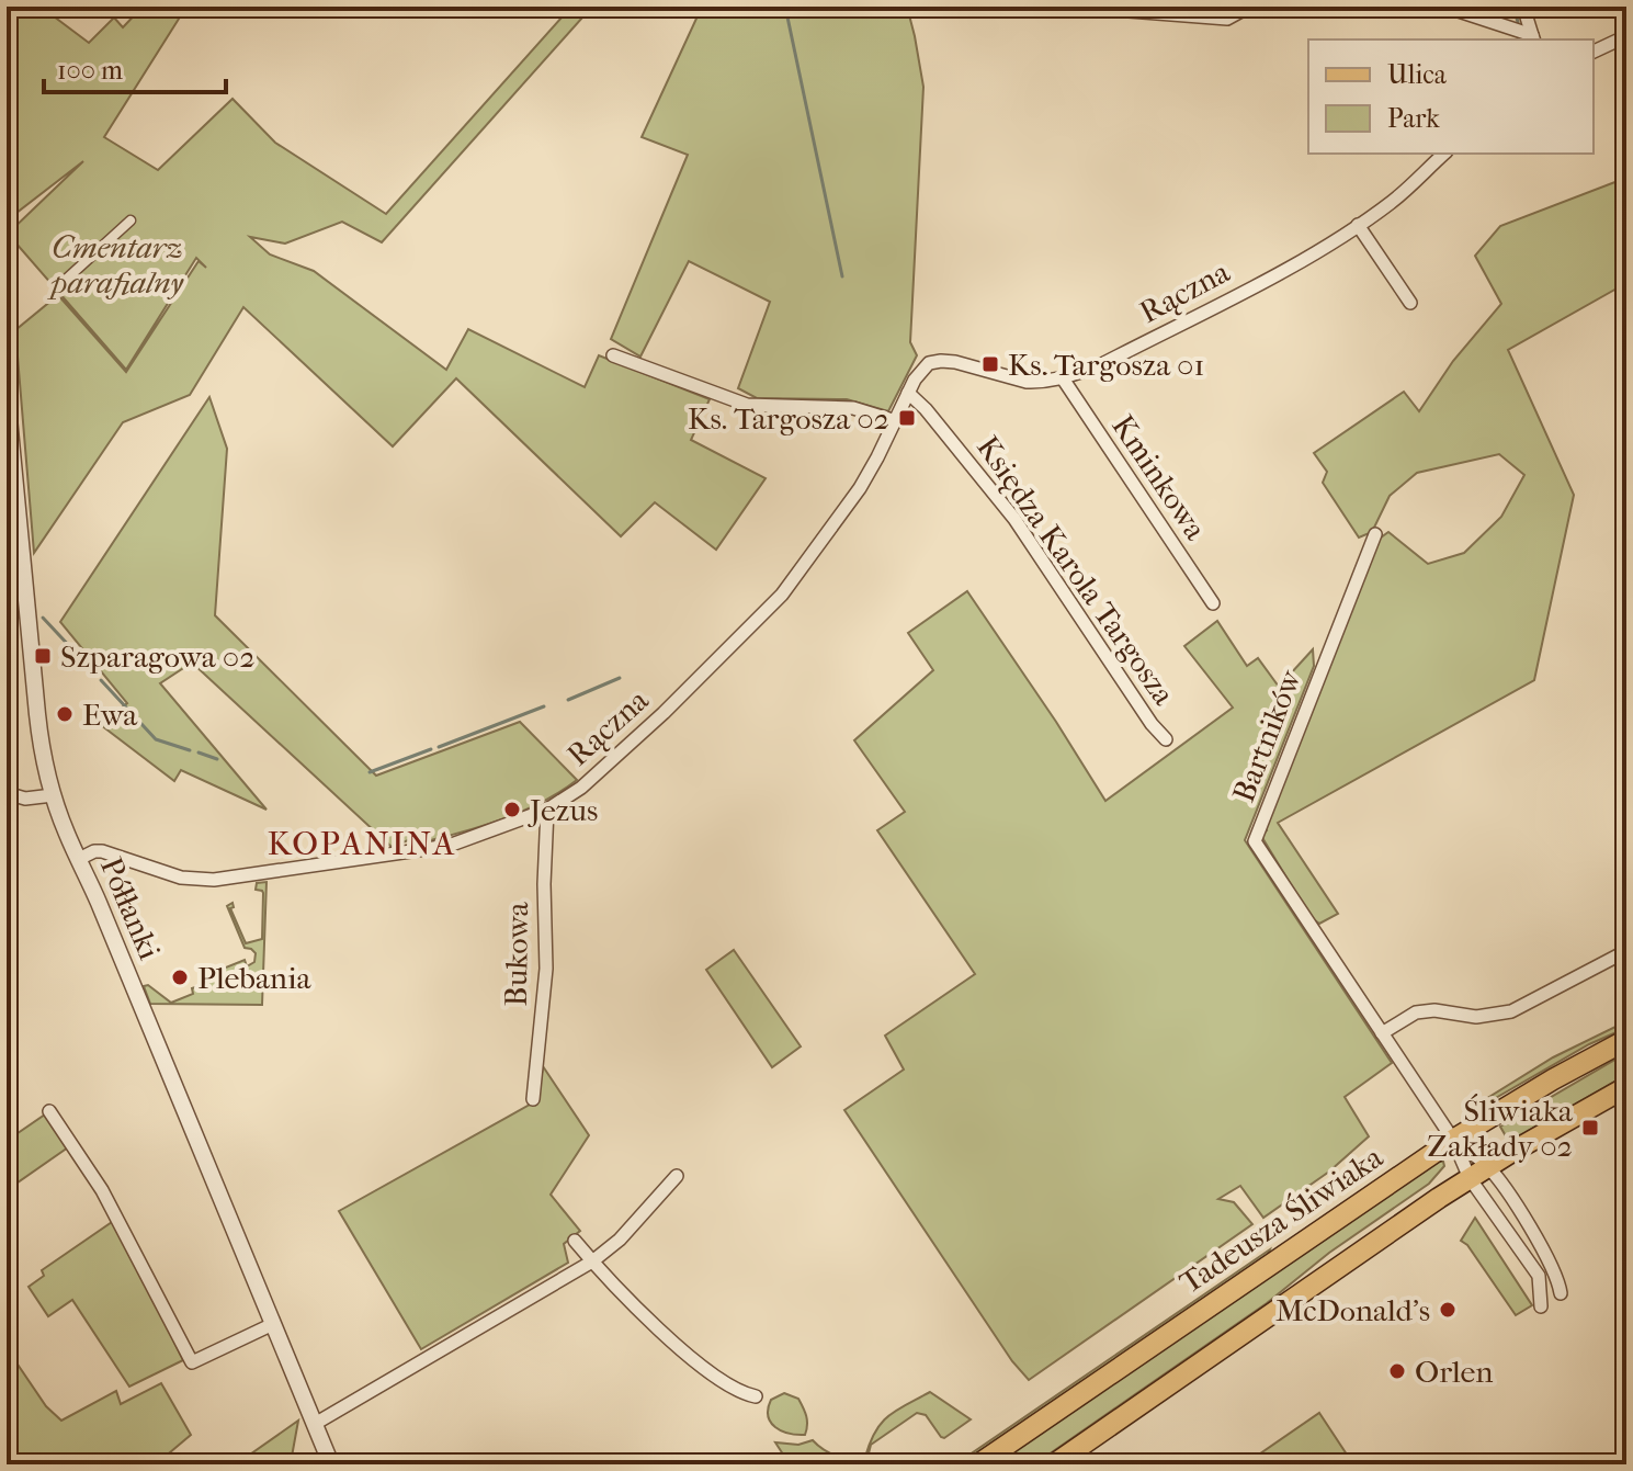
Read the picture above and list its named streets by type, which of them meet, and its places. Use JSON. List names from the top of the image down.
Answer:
{
  "streets": {
    "main road": ["Tadeusza Śliwiaka"],
    "street": [
      "Rączna",
      "Kminkowa",
      "Księdza Karola Targosza",
      "Bartników",
      "Półłanki",
      "Bukowa"
    ]
  },
  "crossings": [
    ["Rączna", "Kminkowa"],
    ["Rączna", "Księdza Karola Targosza"],
    ["Rączna", "Półłanki"],
    ["Rączna", "Bukowa"],
    ["Bartników", "Tadeusza Śliwiaka"]
  ],
  "districts": ["KOPANINA"],
  "parks": ["Cmentarz parafialny"],
  "places": {
    "transit": [
      "Ks. Targosza 01",
      "Ks. Targosza 02",
      "Szparagowa 02",
      "Śliwiaka Zakłady 02"
    ],
    "other": [
      "Ewa",
      "Jezus",
      "Plebania",
      "McDonald's",
      "Orlen"
    ]
  },
  "legend": ["Ulica", "Park"],
  "scale_bar": "100 m"
}
